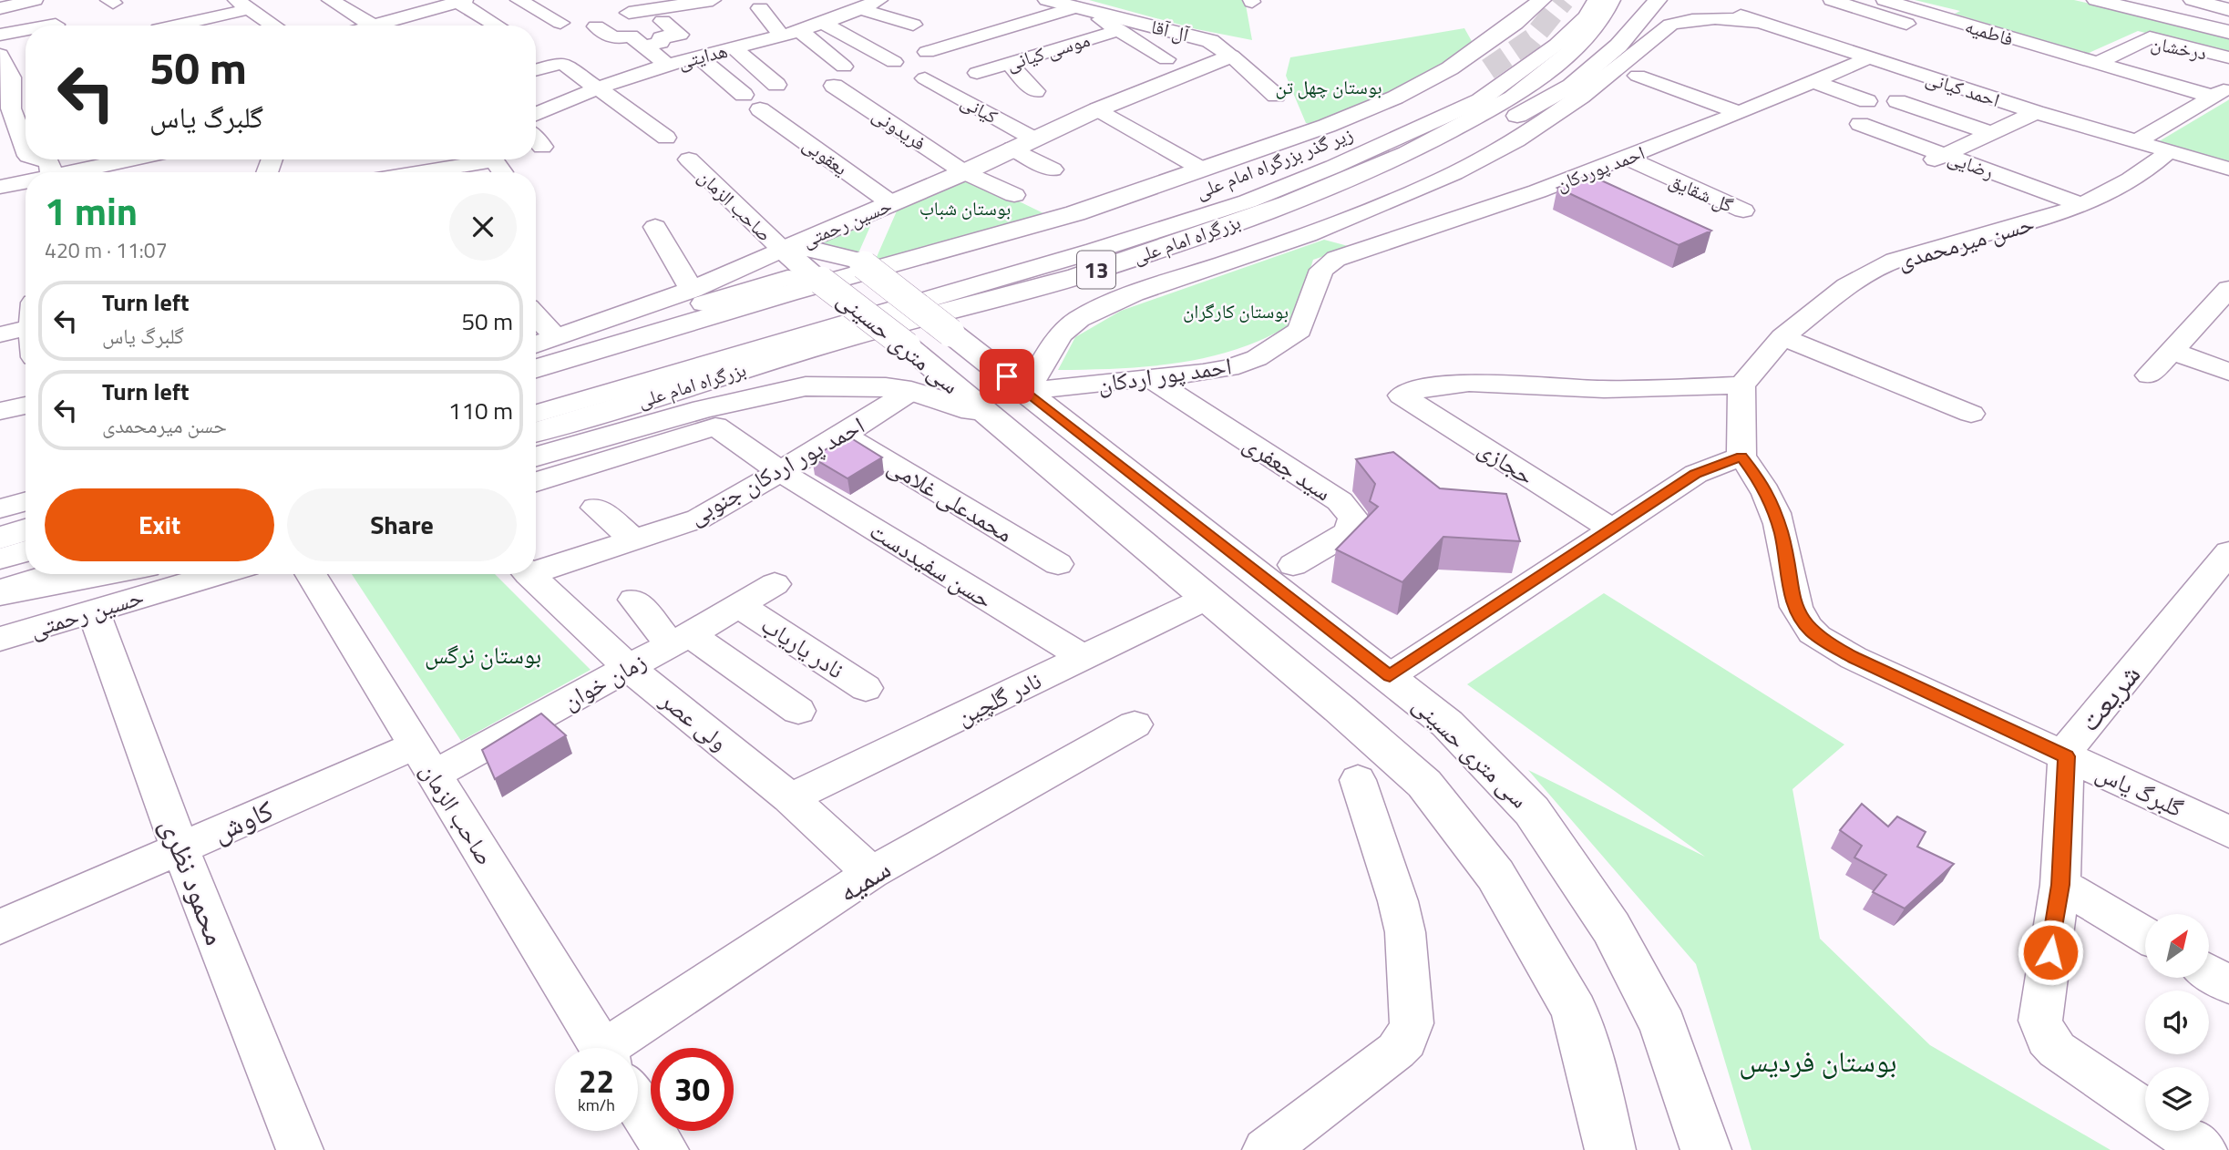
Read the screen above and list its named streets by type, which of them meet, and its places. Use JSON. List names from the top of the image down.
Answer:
{
  "streets": {
    "main road": [
      "آل آقا",
      "زیر گذر بزرگراه امام علی",
      "حسین رحمتی",
      "بزرگراه امام علی",
      "13",
      "سی متری حسینی"
    ],
    "street": [
      "فاطمیه",
      "درخشان",
      "موسی کیانی",
      "هدایتی",
      "احمد کیانی",
      "کیانی",
      "فریدونی",
      "یعقوبی",
      "رضایی",
      "احمد پوردکان",
      "گل شقایق",
      "صاحب الزمان",
      "حسن میرمحمدی",
      "احمد پور اردکان",
      "حجازی",
      "سید جعفری",
      "احمد پور اردکان جنوبی",
      "محمدعلی غلامی",
      "حسن سفیددست",
      "نادر یاریاب",
      "زمان خوان",
      "شریعت",
      "نادر گلچین",
      "ولی عصر",
      "گلبرگ یاس",
      "کاوش",
      "سمیه",
      "محمود نظری"
    ]
  },
  "crossings": [
    ["آل آقا", "حسین رحمتی"],
    ["فاطمیه", "درخشان"],
    ["احمد کیانی", "احمد پوردکان"],
    ["احمد کیانی", "حسن میرمحمدی"],
    ["کیانی", "حسین رحمتی"],
    ["فریدونی", "حسین رحمتی"],
    ["یعقوبی", "حسین رحمتی"],
    ["زیر گذر بزرگراه امام علی", "بزرگراه امام علی"],
    ["رضایی", "حسن میرمحمدی"],
    ["احمد پوردکان", "گل شقایق"],
    ["احمد پوردکان", "احمد پور اردکان"],
    ["صاحب الزمان", "حسین رحمتی"],
    ["صاحب الزمان", "سی متری حسینی"],
    ["صاحب الزمان", "زمان خوان"],
    ["صاحب الزمان", "کاوش"],
    ["حسین رحمتی", "سی متری حسینی"],
    ["حسین رحمتی", "محمود نظری"],
    ["حسن میرمحمدی", "حجازی"],
    ["سی متری حسینی", "احمد پور اردکان"],
    ["سی متری حسینی", "نادر گلچین"],
    ["احمد پور اردکان", "سید جعفری"],
    ["احمد پور اردکان جنوبی", "محمدعلی غلامی"],
    ["احمد پور اردکان جنوبی", "حسن سفیددست"],
    ["حسن سفیددست", "نادر گلچین"],
    ["نادر یاریاب", "زمان خوان"],
    ["زمان خوان", "ولی عصر"],
    ["زمان خوان", "کاوش"],
    ["شریعت", "گلبرگ یاس"],
    ["نادر گلچین", "ولی عصر"],
    ["ولی عصر", "سمیه"],
    ["کاوش", "محمود نظری"]
  ],
  "parks": [
    "بوستان چهل تن",
    "بوستان شباب",
    "بوستان کارگران",
    "بوستان نرگس",
    "بوستان فردیس"
  ],
  "north": "top right",
  "page": {
    "turn": ["50 m", "گلبرگ یاس"],
    "heading": ["1 min", "420 m · 11:07"],
    "list": [
      {
        "name": "Turn left",
        "note": "گلبرگ یاس",
        "value": "50 m"
      },
      {
        "name": "Turn left",
        "note": "حسن میرمحمدی",
        "value": "110 m"
      }
    ],
    "buttons": ["Exit", "Share"],
    "speed": "22 km/h",
    "limit": "30"
  }
}
